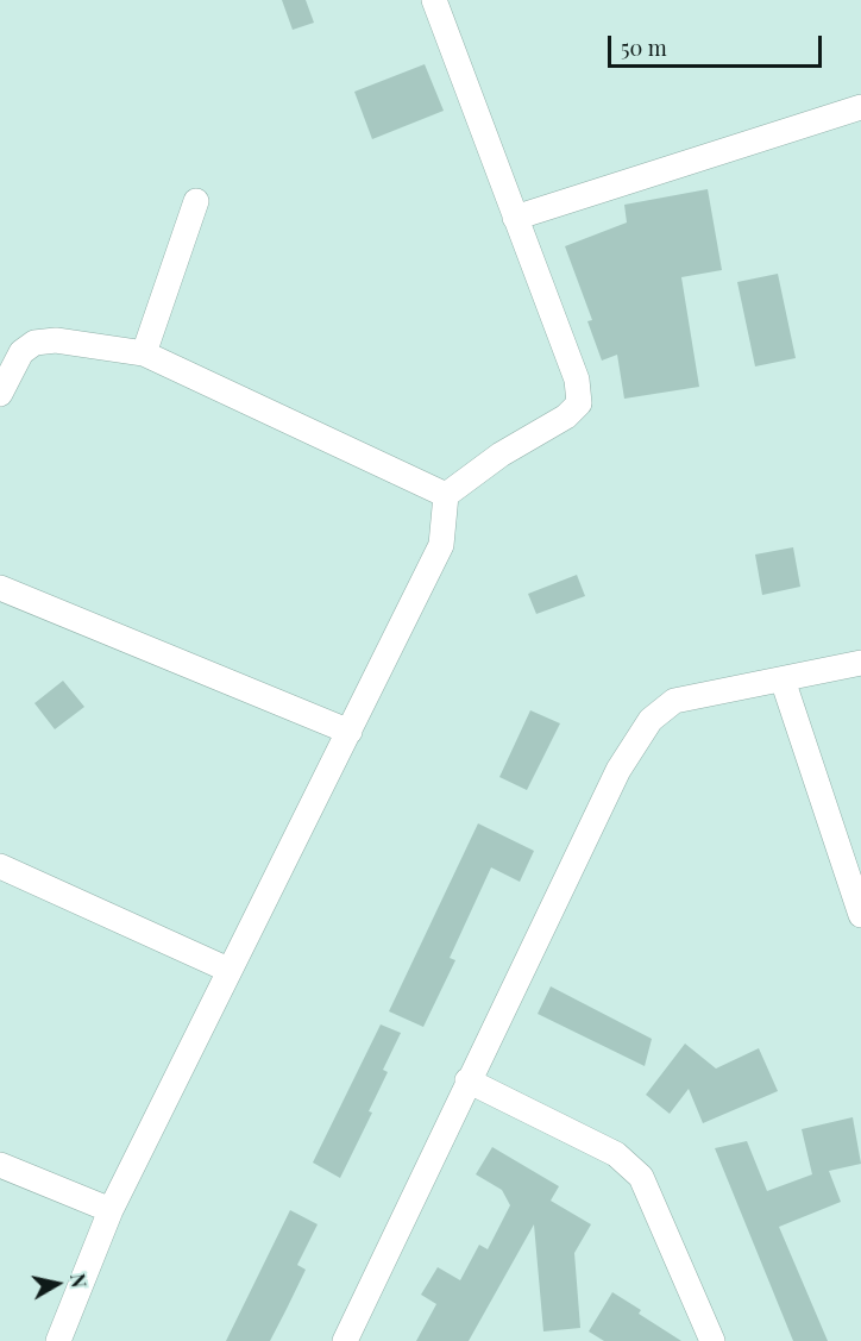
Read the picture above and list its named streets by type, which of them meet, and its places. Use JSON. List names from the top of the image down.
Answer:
{
  "scale_bar": "50 m",
  "north": "right"
}
